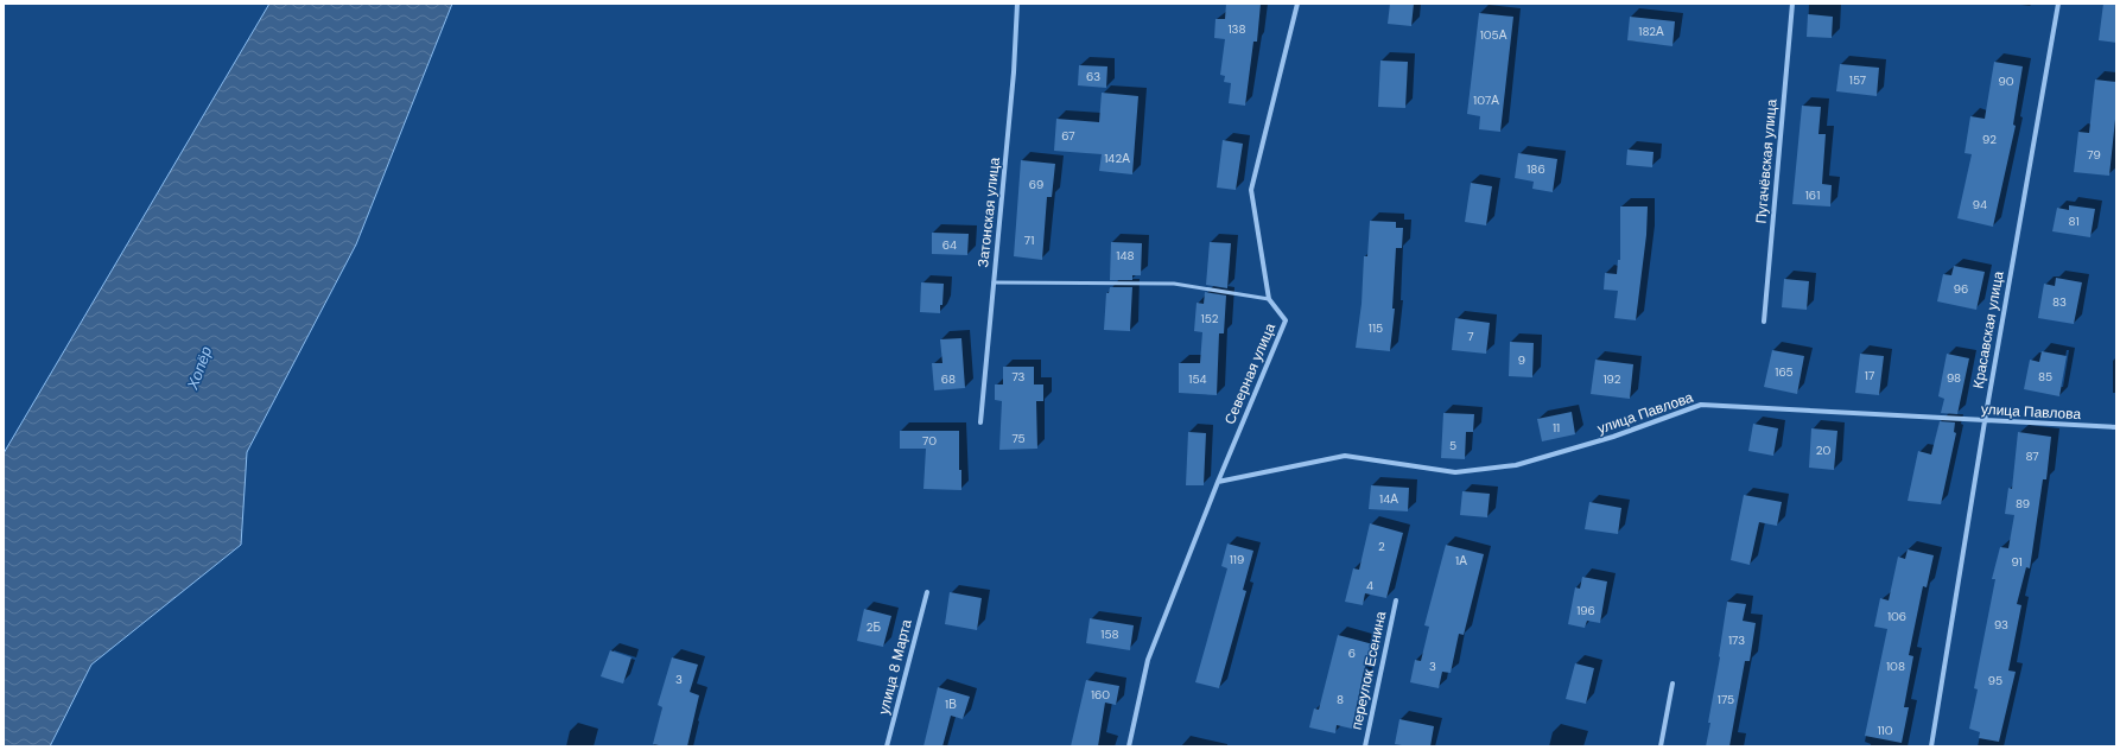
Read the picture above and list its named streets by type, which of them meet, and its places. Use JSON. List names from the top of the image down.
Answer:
{
  "streets": {
    "street": [
      "Пугачёвская улица",
      "Затонская улица",
      "Красавская улица",
      "Северная улица",
      "улица Павлова",
      "улица 8 Марта",
      "переулок Есенина"
    ]
  },
  "crossings": [
    ["Красавская улица", "улица Павлова"],
    ["Северная улица", "улица Павлова"]
  ],
  "water": ["Хопёр"],
  "house_numbers": [
    "138",
    "182А",
    "105А",
    "63",
    "157",
    "90",
    "107А",
    "67",
    "92",
    "79",
    "142А",
    "186",
    "69",
    "161",
    "94",
    "81",
    "71",
    "64",
    "148",
    "96",
    "83",
    "152",
    "115",
    "7",
    "9",
    "165",
    "17",
    "73",
    "85",
    "98",
    "68",
    "154",
    "192",
    "11",
    "75",
    "70",
    "5",
    "20",
    "87",
    "14А",
    "89",
    "2",
    "119",
    "1А",
    "91",
    "4",
    "196",
    "106",
    "93",
    "2Б",
    "158",
    "173",
    "6",
    "3",
    "108",
    "3",
    "95",
    "160",
    "8",
    "175",
    "1В",
    "110"
  ]
}
